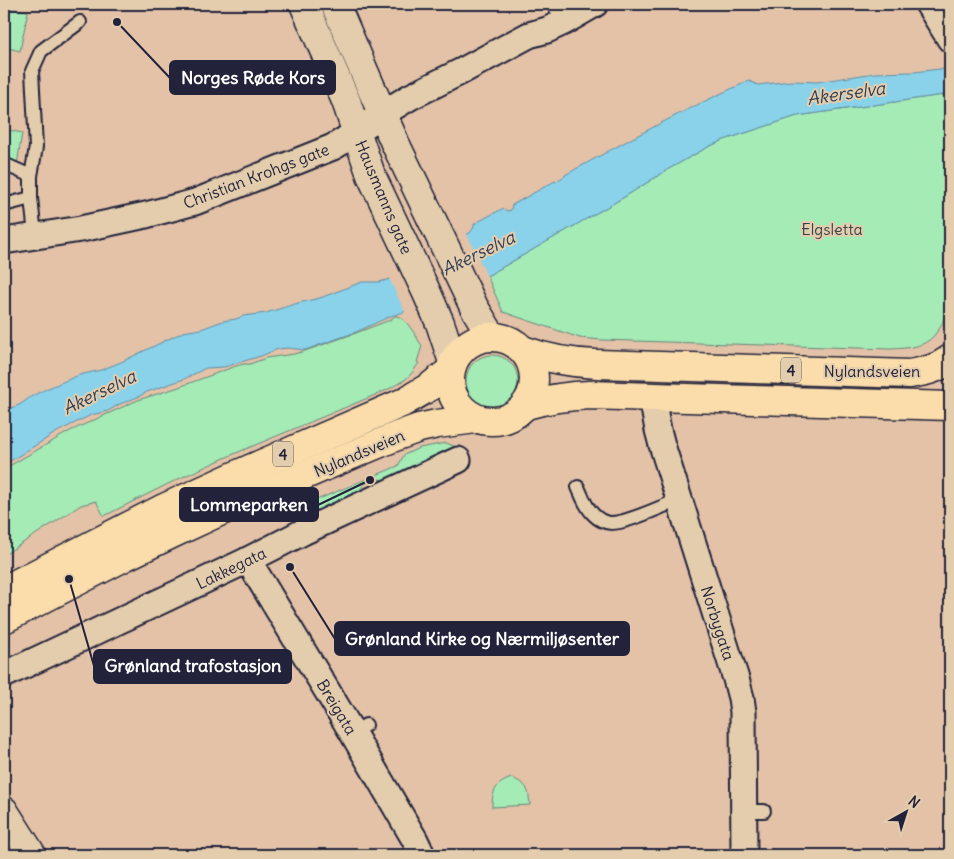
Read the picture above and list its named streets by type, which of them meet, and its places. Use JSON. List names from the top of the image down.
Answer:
{
  "streets": {
    "main road": ["Hausmanns gate", "4", "Nylandsveien"],
    "street": [
      "Christian Krohgs gate",
      "Lakkegata",
      "Norbygata",
      "Breigata"
    ]
  },
  "crossings": [
    ["Christian Krohgs gate", "Hausmanns gate"],
    ["Hausmanns gate", "Nylandsveien"],
    ["Nylandsveien", "Norbygata"],
    ["Lakkegata", "Breigata"]
  ],
  "water": ["Akerselva"],
  "parks": ["Elgsletta"],
  "places": [
    "Norges Røde Kors",
    "Lommeparken",
    "Grønland Kirke og Nærmiljøsenter",
    "Grønland trafostasjon"
  ],
  "north": "top right"
}
